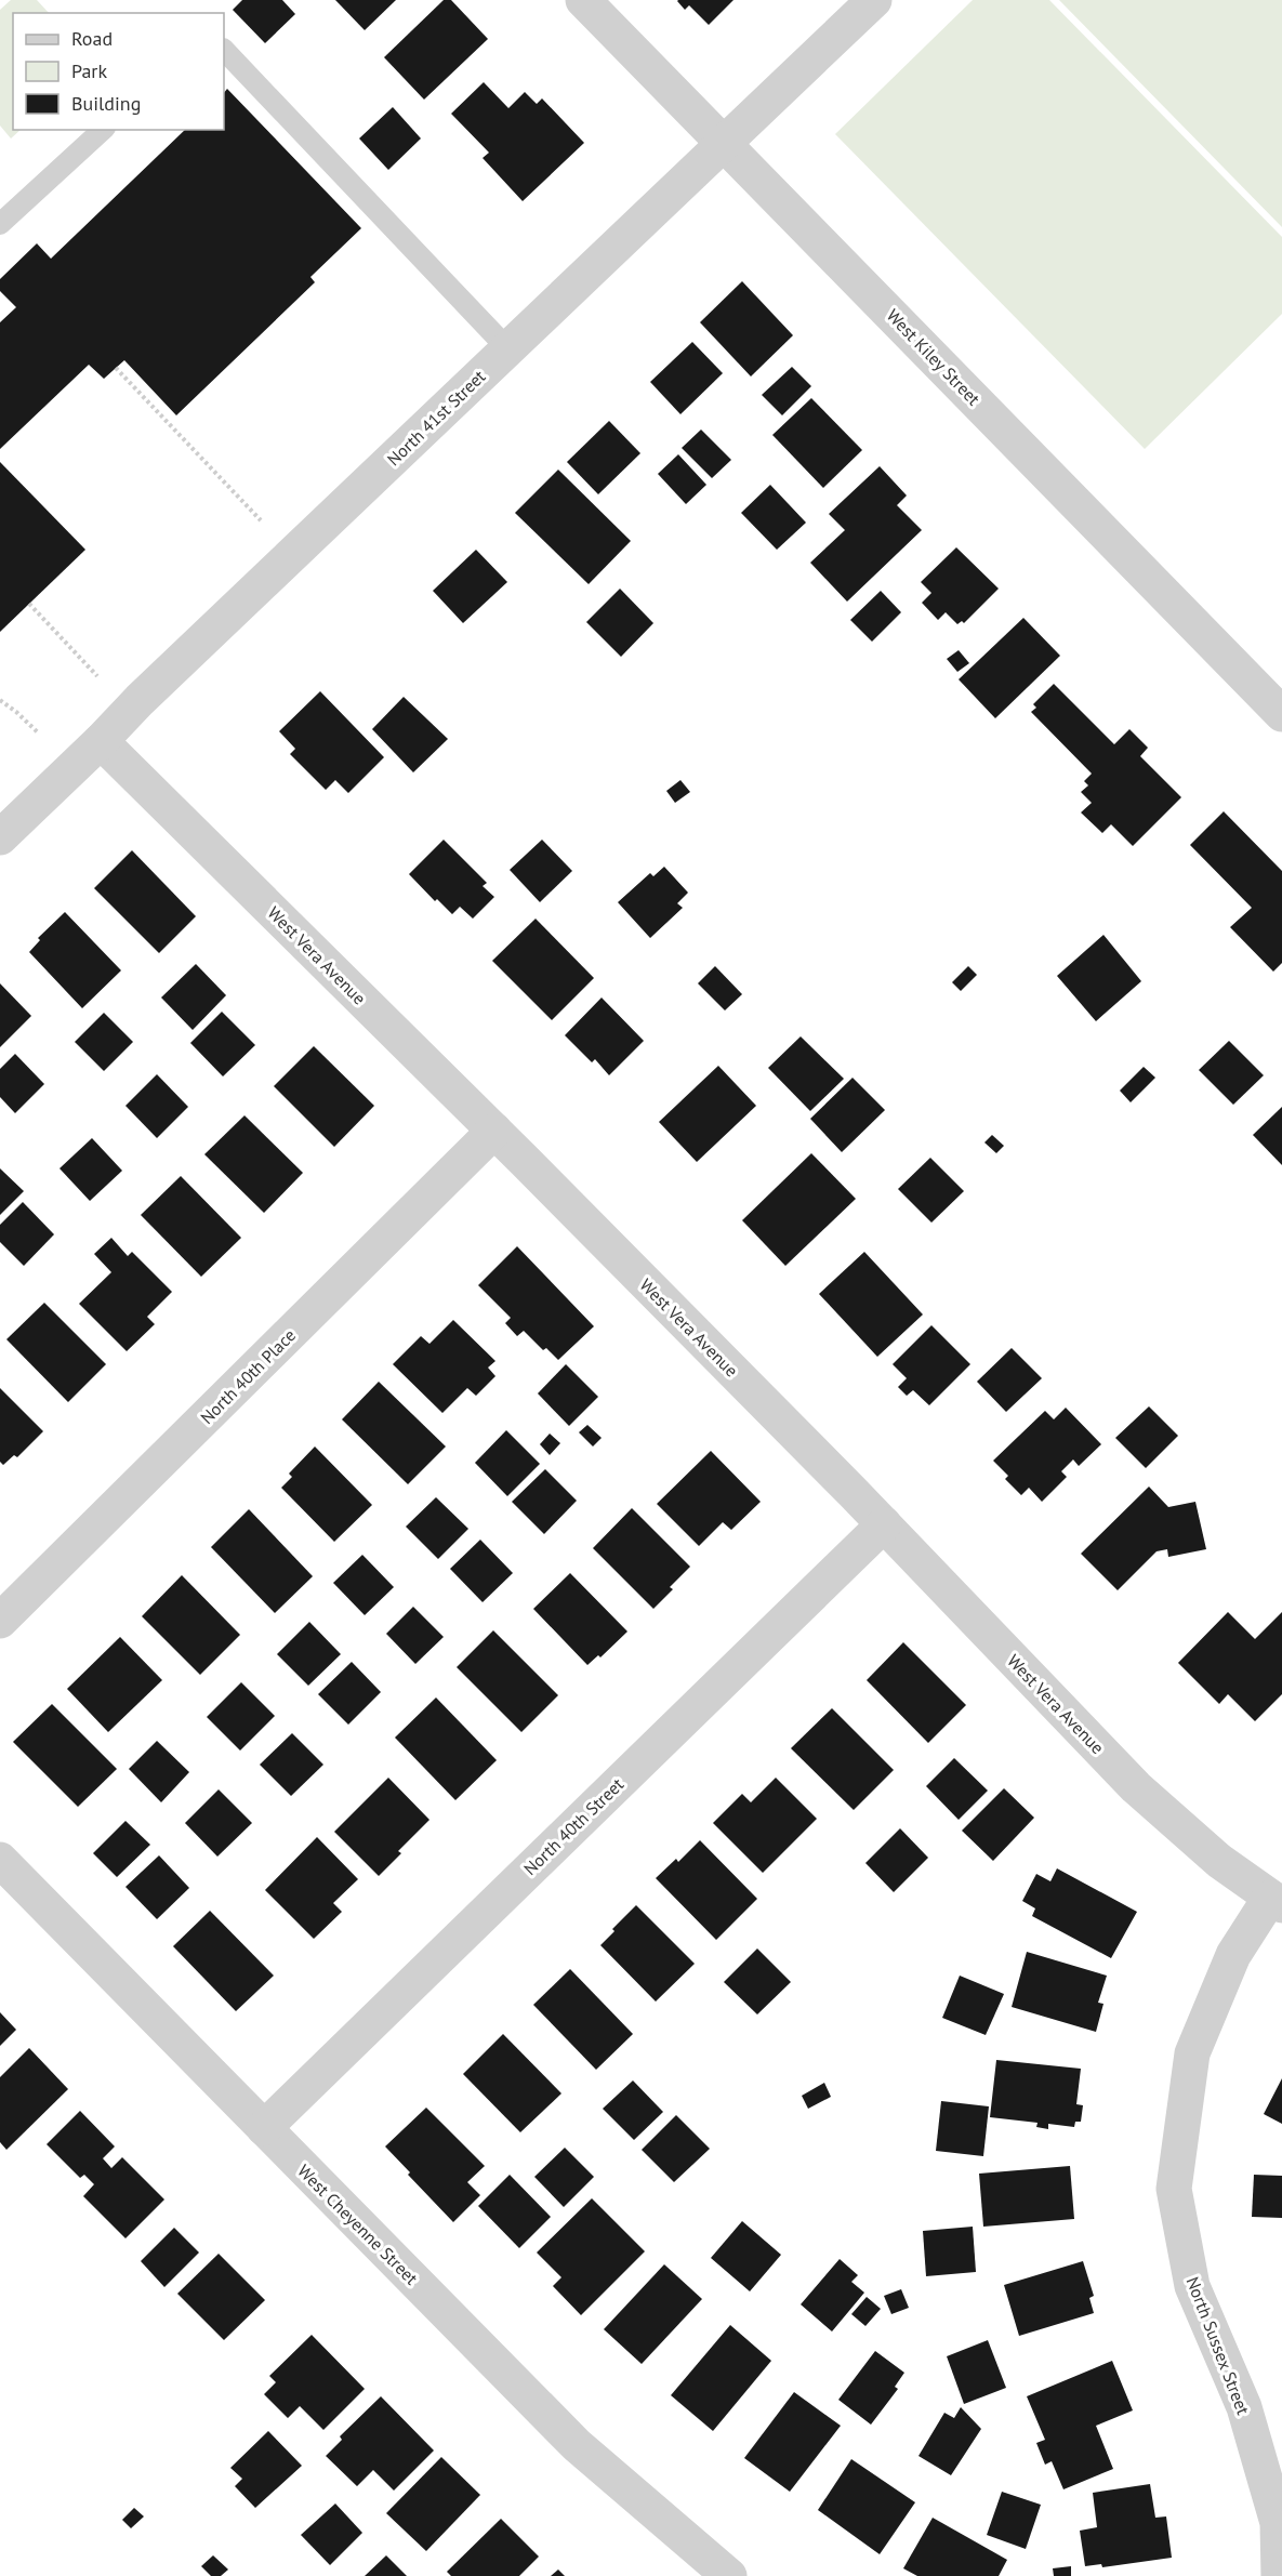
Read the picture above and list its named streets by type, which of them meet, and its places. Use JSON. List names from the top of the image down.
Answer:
{
  "streets": {
    "street": [
      "West Kiley Street",
      "North 41st Street",
      "West Vera Avenue",
      "North 40th Place",
      "North 40th Street",
      "West Cheyenne Street",
      "North Sussex Street"
    ]
  },
  "crossings": [
    ["West Kiley Street", "North 41st Street"],
    ["North 41st Street", "West Vera Avenue"],
    ["West Vera Avenue", "North 40th Place"],
    ["West Vera Avenue", "North 40th Street"],
    ["West Vera Avenue", "North Sussex Street"],
    ["North 40th Street", "West Cheyenne Street"]
  ],
  "legend": ["Road", "Park", "Building"]
}
